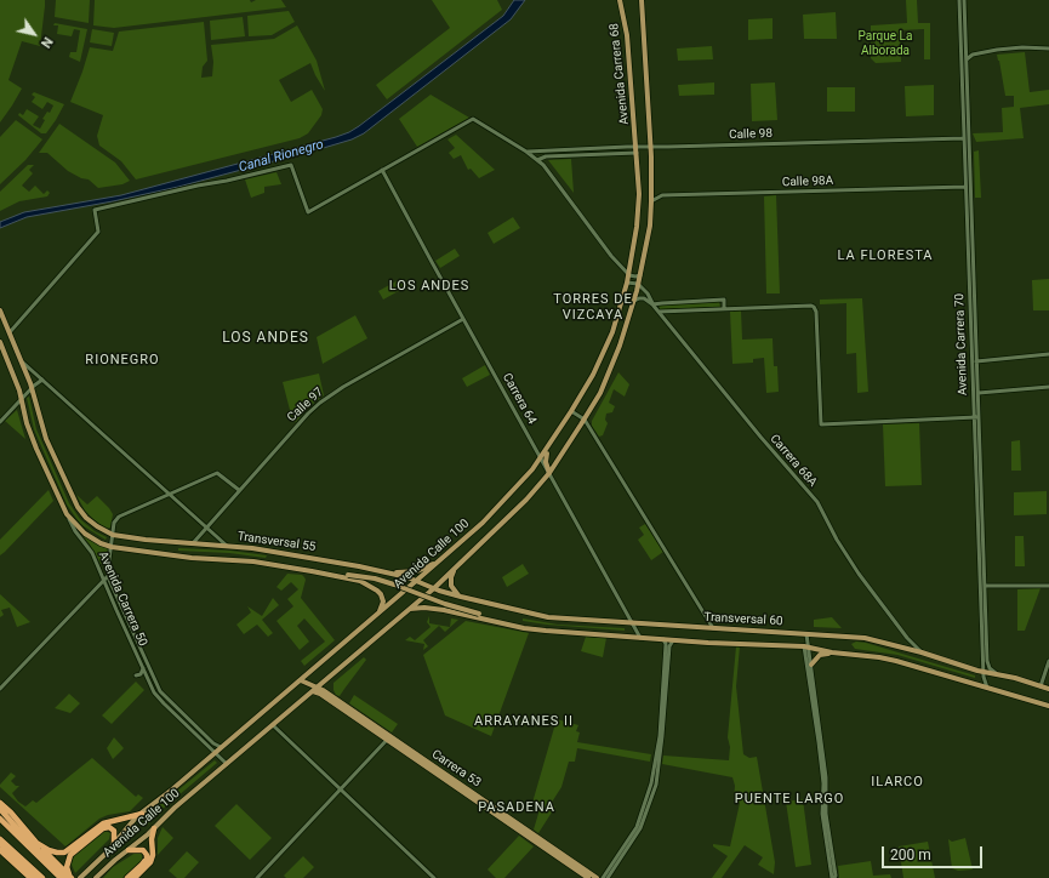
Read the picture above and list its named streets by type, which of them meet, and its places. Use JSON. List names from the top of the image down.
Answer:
{
  "streets": {
    "main road": [
      "Avenida Carrera 68",
      "Transversal 55",
      "Avenida Calle 100",
      "Avenida Carrera 50",
      "Transversal 60",
      "Carrera 53"
    ],
    "street": [
      "Calle 98",
      "Calle 98A",
      "Avenida Carrera 70",
      "Carrera 64",
      "Calle 97",
      "Carrera 68A"
    ]
  },
  "crossings": [
    ["Avenida Carrera 68", "Calle 98"],
    ["Avenida Carrera 68", "Avenida Calle 100"],
    ["Calle 98", "Avenida Carrera 70"],
    ["Calle 98", "Avenida Calle 100"],
    ["Calle 98A", "Avenida Carrera 70"],
    ["Calle 98A", "Avenida Calle 100"],
    ["Avenida Carrera 70", "Transversal 60"],
    ["Carrera 64", "Calle 97"],
    ["Carrera 64", "Avenida Calle 100"],
    ["Carrera 64", "Transversal 60"],
    ["Calle 97", "Transversal 55"],
    ["Carrera 68A", "Avenida Calle 100"],
    ["Carrera 68A", "Transversal 60"],
    ["Transversal 55", "Avenida Calle 100"],
    ["Transversal 55", "Avenida Carrera 50"],
    ["Transversal 55", "Transversal 60"],
    ["Avenida Calle 100", "Avenida Carrera 50"],
    ["Avenida Calle 100", "Transversal 60"],
    ["Avenida Calle 100", "Carrera 53"]
  ],
  "districts": [
    "LA FLORESTA",
    "LOS ANDES",
    "TORRES DE VIZCAYA",
    "LOS ANDES",
    "RIONEGRO",
    "ARRAYANES II",
    "ILARCO",
    "PUENTE LARGO",
    "PASADENA"
  ],
  "water": ["Canal Rionegro"],
  "parks": ["Parque La Alborada"],
  "scale_bar": "200 m",
  "north": "bottom right"
}
